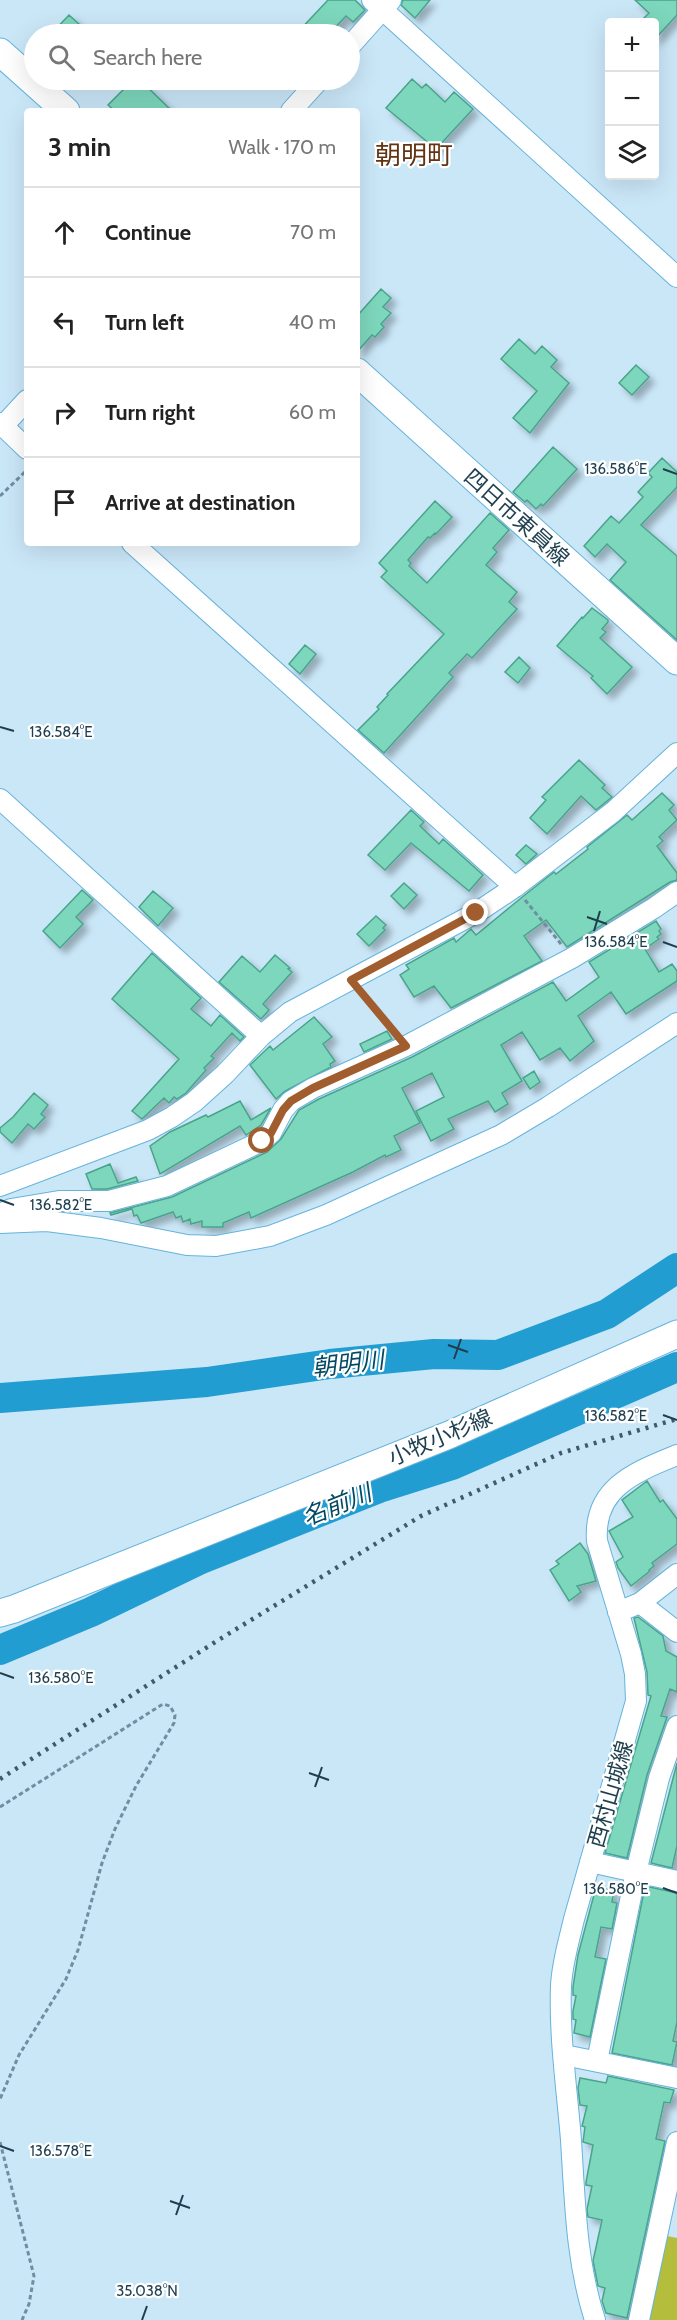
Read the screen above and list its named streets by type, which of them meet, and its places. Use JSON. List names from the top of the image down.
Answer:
{
  "streets": {
    "main road": ["四日市東員線", "小牧小杉線"],
    "street": ["西村山城線"]
  },
  "districts": ["朝明町"],
  "water": ["朝明川", "名前川"],
  "page": {
    "map_buttons": ["+", "−"],
    "search": "Search here",
    "heading": ["3 min", "Walk · 170 m"],
    "list": [
      ["Continue", "70 m"],
      ["Turn left", "40 m"],
      ["Turn right", "60 m"],
      "Arrive at destination"
    ]
  },
  "coordinates": [
    "136.586°E",
    "136.584°E",
    "136.582°E",
    "136.580°E",
    "136.578°E",
    "35.038°N"
  ]
}
